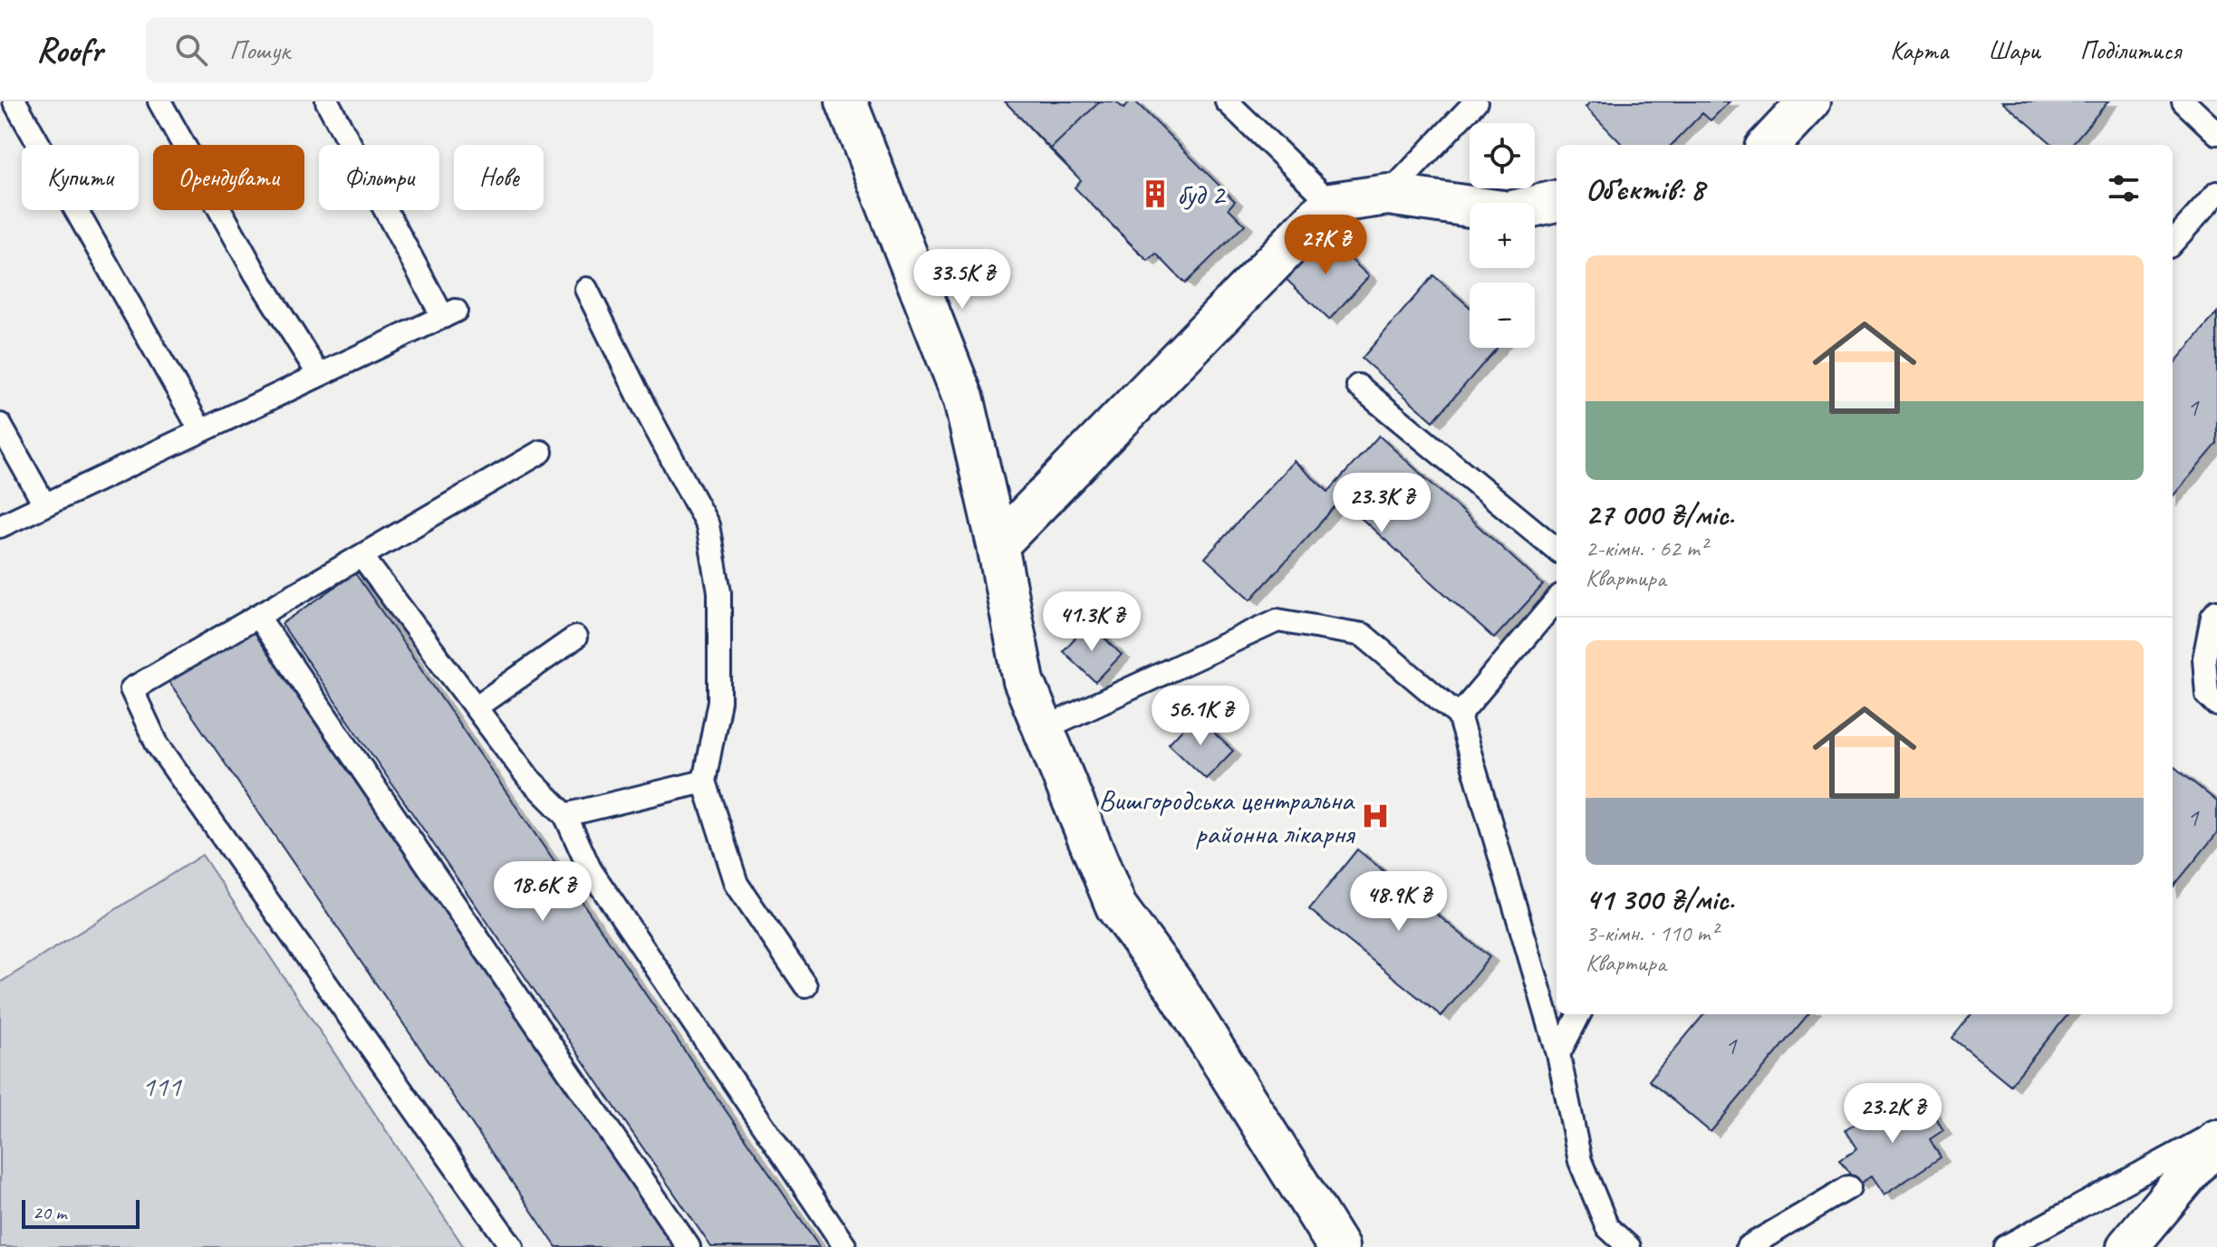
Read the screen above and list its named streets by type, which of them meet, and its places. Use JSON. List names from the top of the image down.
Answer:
{
  "parks": ["111"],
  "places": {
    "building": ["буд 2"],
    "hospital": ["Вишгородська центральна районна лікарня"]
  },
  "house_numbers": ["1", "1", "1"],
  "scale_bar": "20 m",
  "page": {
    "header": "Roofr",
    "search": "Пошук",
    "nav": ["Карта", "Шари", "Поділитися"],
    "map_buttons": ["+", "−"],
    "chip": [
      "Купити",
      "Орендувати",
      "Фільтри",
      "Нове"
    ],
    "heading": "Об’єктів: 8",
    "price": [
      "27K ₴",
      "33.5K ₴",
      "23.3K ₴",
      "41.3K ₴",
      "56.1K ₴",
      "18.6K ₴",
      "48.9K ₴",
      "23.2K ₴"
    ],
    "list": [
      {
        "name": "27 000 ₴/міс.",
        "note": "2-кімн. · 62 m² · Квартира"
      },
      {
        "name": "41 300 ₴/міс.",
        "note": "3-кімн. · 110 m² · Квартира"
      }
    ],
    "scale": "20 m"
  }
}
